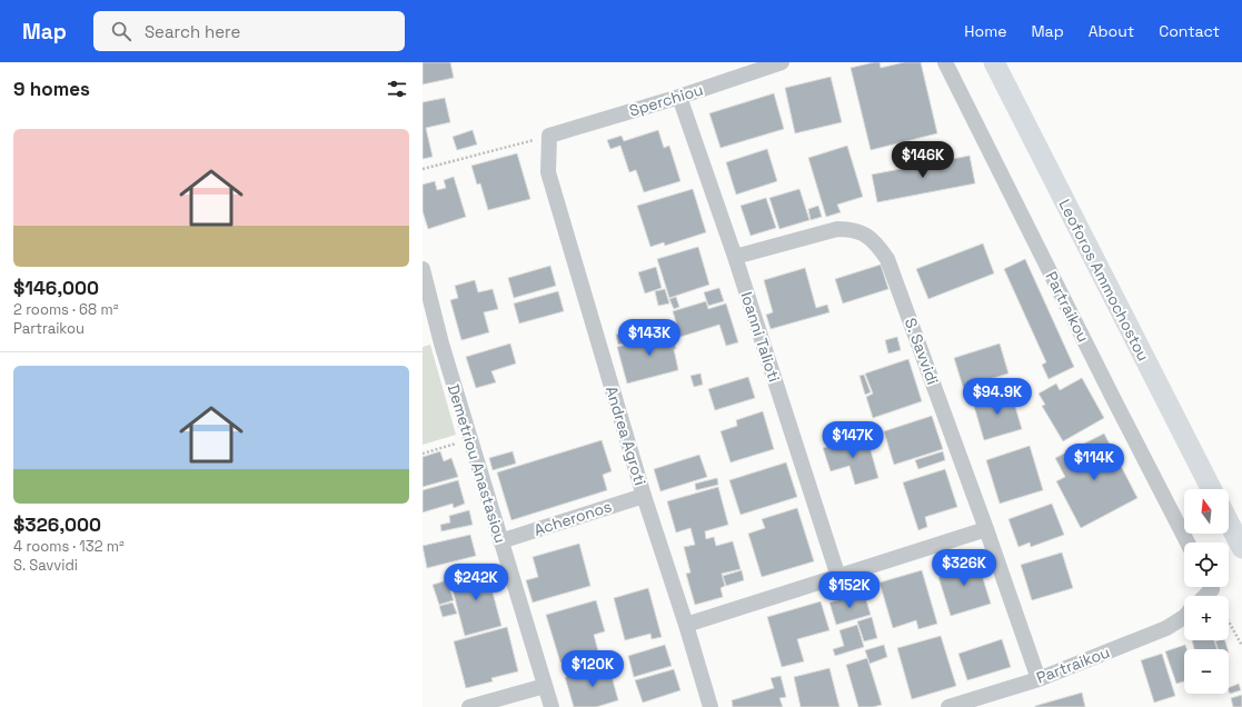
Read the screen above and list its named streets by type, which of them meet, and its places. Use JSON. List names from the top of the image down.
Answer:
{
  "streets": {
    "main road": ["Leoforos Ammochostou"],
    "street": [
      "Sperchiou",
      "Partraikou",
      "Ioanni Talioti",
      "S. Savvidi",
      "Andrea Agroti",
      "Demetriou Anastasiou",
      "Acheronos"
    ]
  },
  "crossings": [
    ["Sperchiou", "Ioanni Talioti"],
    ["Sperchiou", "Andrea Agroti"],
    ["Partraikou", "S. Savvidi"],
    ["Ioanni Talioti", "S. Savvidi"],
    ["Andrea Agroti", "Acheronos"],
    ["Demetriou Anastasiou", "Acheronos"]
  ],
  "north": "top",
  "page": {
    "header": "Map",
    "search": "Search here",
    "nav": [
      "Home",
      "Map",
      "About",
      "Contact"
    ],
    "heading": "9 homes",
    "list": [
      {
        "name": "$146,000",
        "note": "2 rooms · 68 m² · Partraikou"
      },
      {
        "name": "$326,000",
        "note": "4 rooms · 132 m² · S. Savvidi"
      }
    ],
    "price": [
      "$146K",
      "$143K",
      "$94.9K",
      "$147K",
      "$114K",
      "$326K",
      "$242K",
      "$152K",
      "$120K"
    ],
    "map_buttons": ["+", "−"]
  }
}
